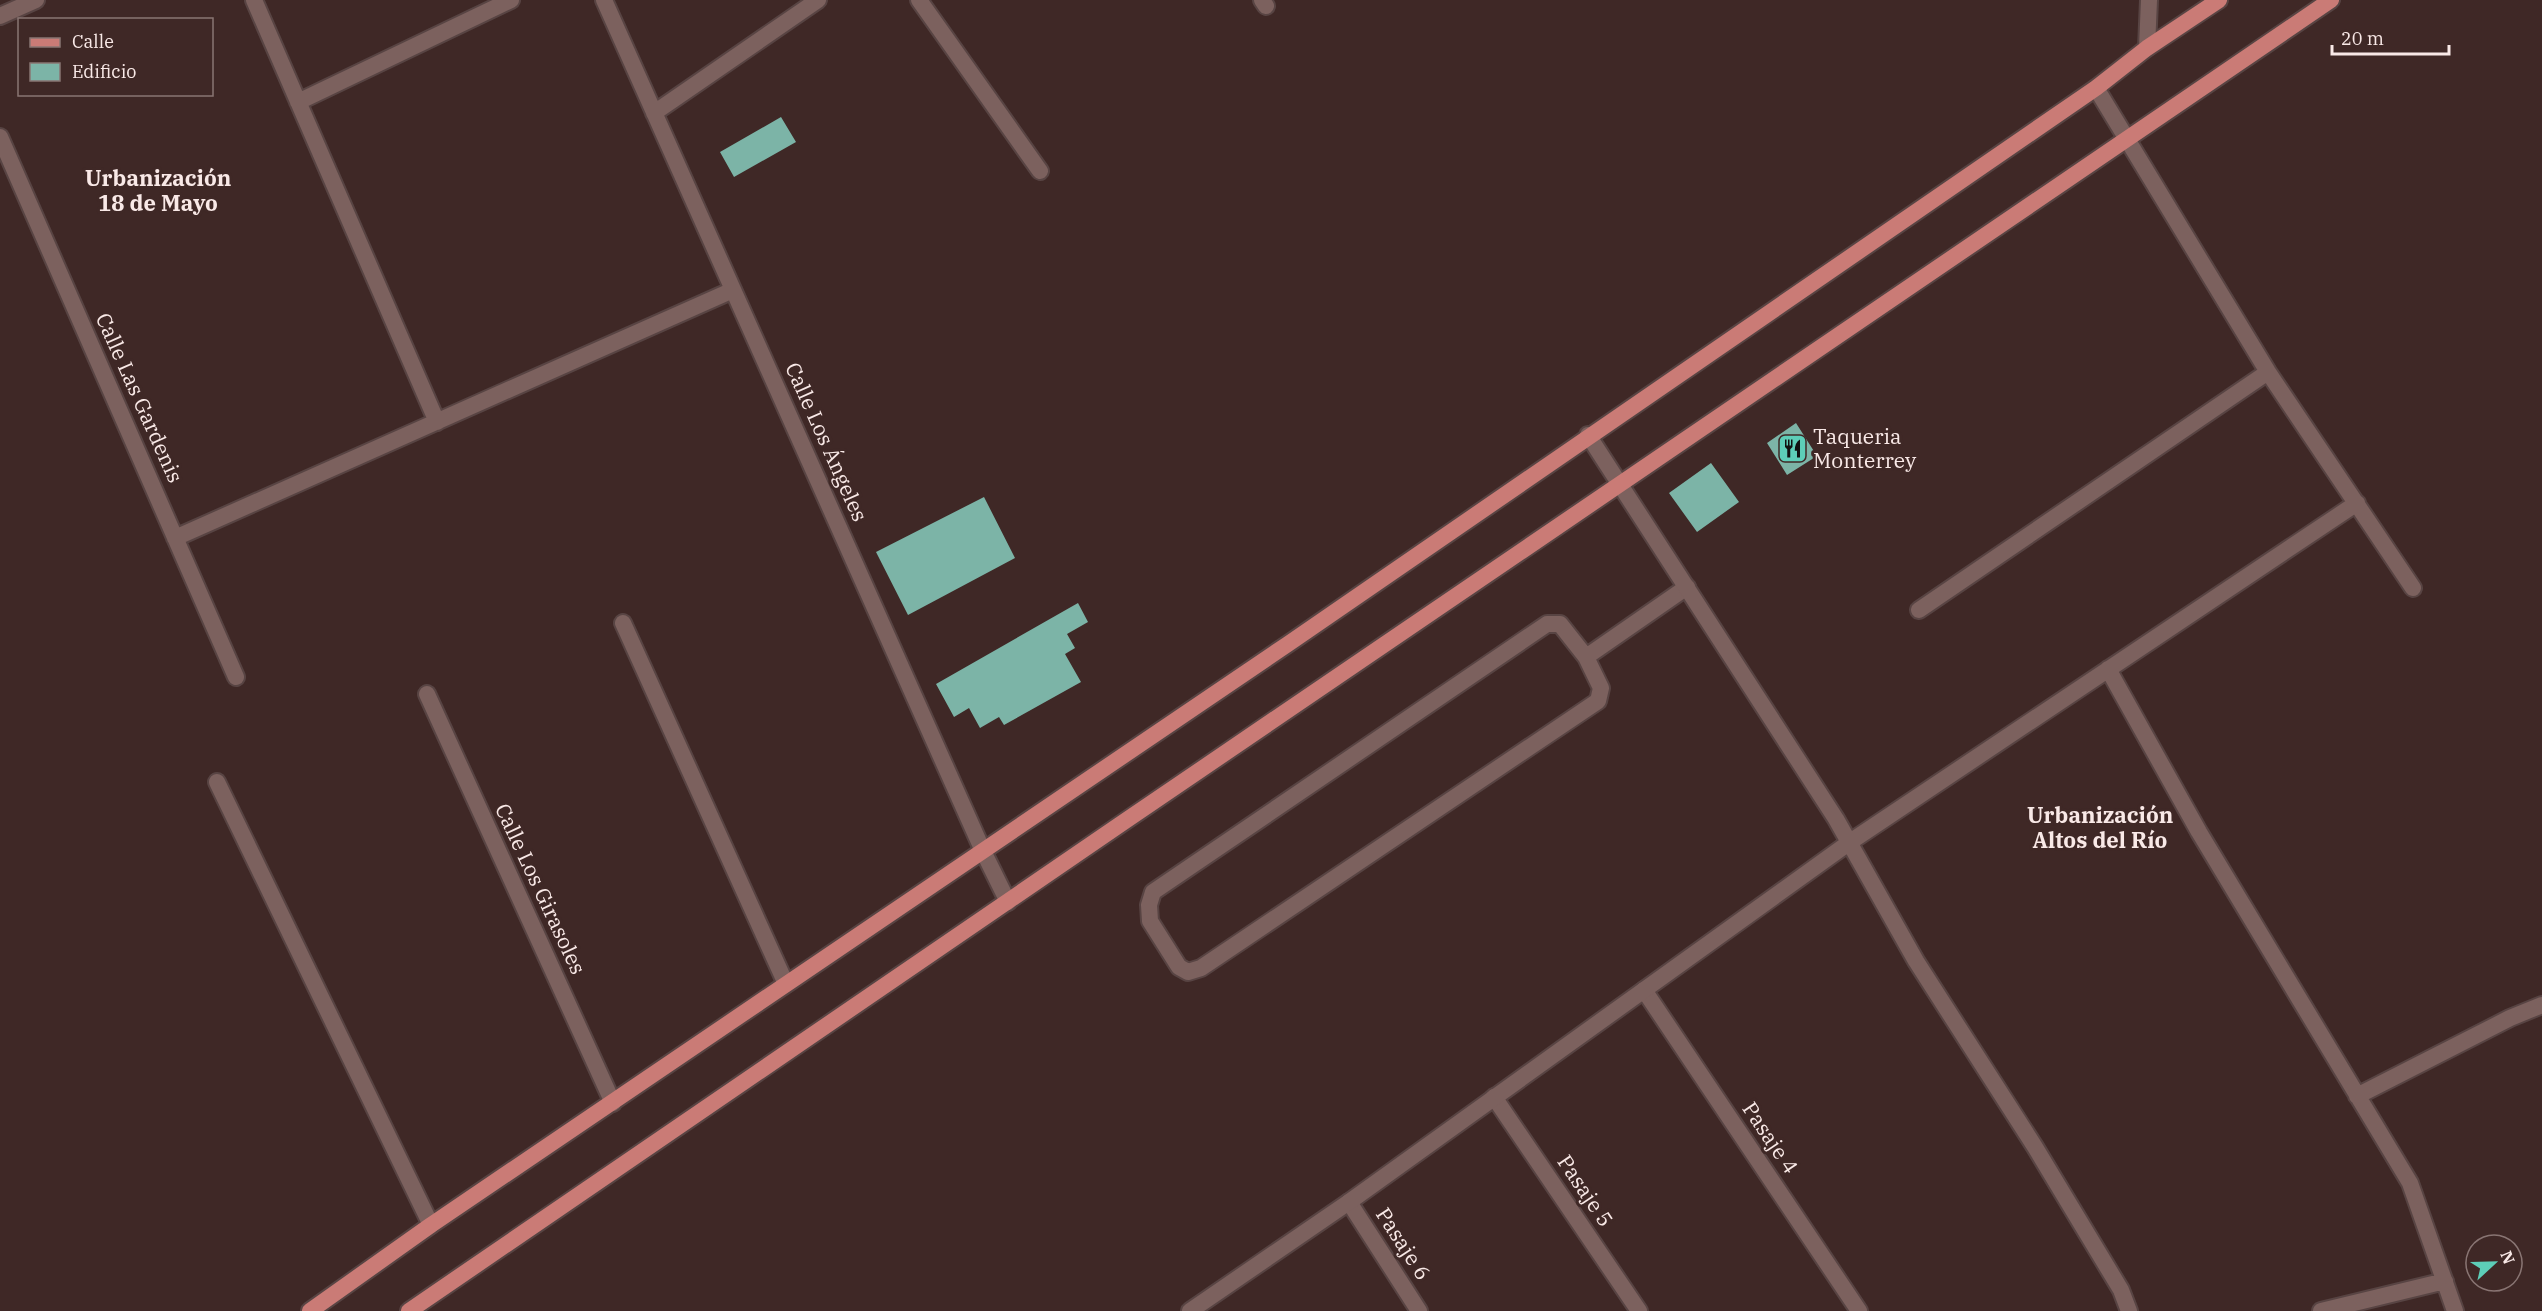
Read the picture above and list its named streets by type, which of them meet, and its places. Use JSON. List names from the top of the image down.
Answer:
{
  "streets": {
    "street": [
      "Calle Las Gardenis",
      "Calle Los Ángeles",
      "Calle Los Girasoles",
      "Pasaje 4",
      "Pasaje 5",
      "Pasaje 6"
    ]
  },
  "districts": ["Urbanización 18 de Mayo", "Urbanización Altos del Río"],
  "places": {
    "restaurant": ["Taqueria Monterrey"]
  },
  "legend": ["Calle", "Edificio"],
  "scale_bar": "20 m",
  "north": "right"
}
